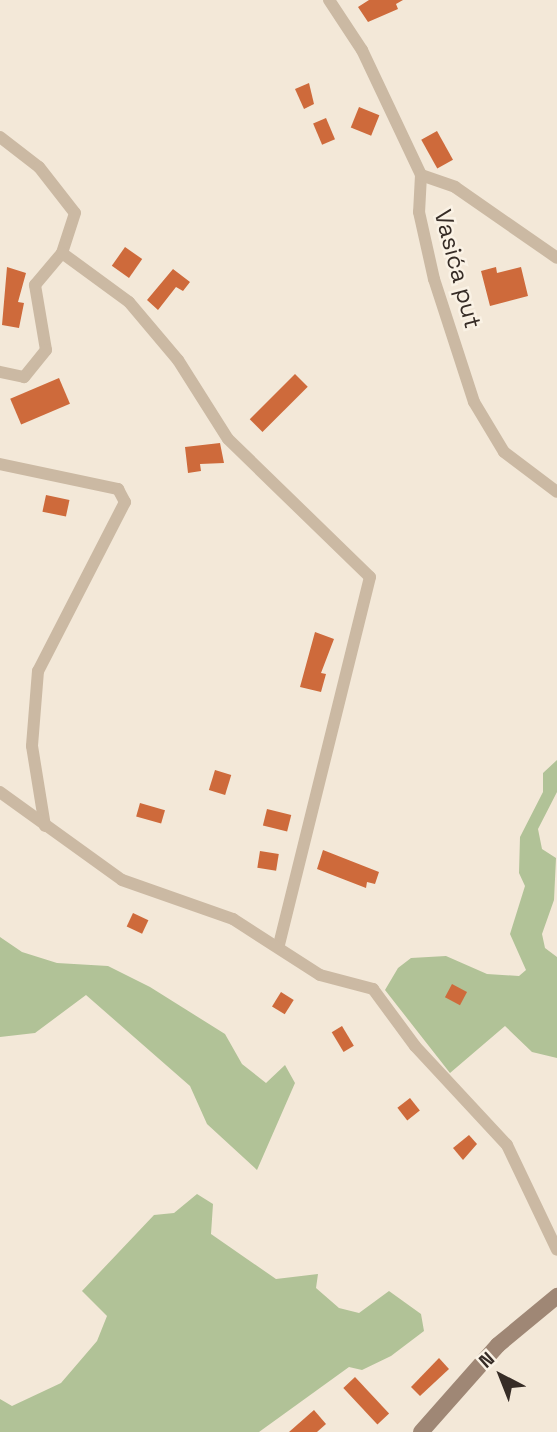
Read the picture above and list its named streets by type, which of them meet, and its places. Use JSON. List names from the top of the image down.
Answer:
{
  "streets": {
    "street": ["Vasića put"]
  },
  "north": "top left"
}
